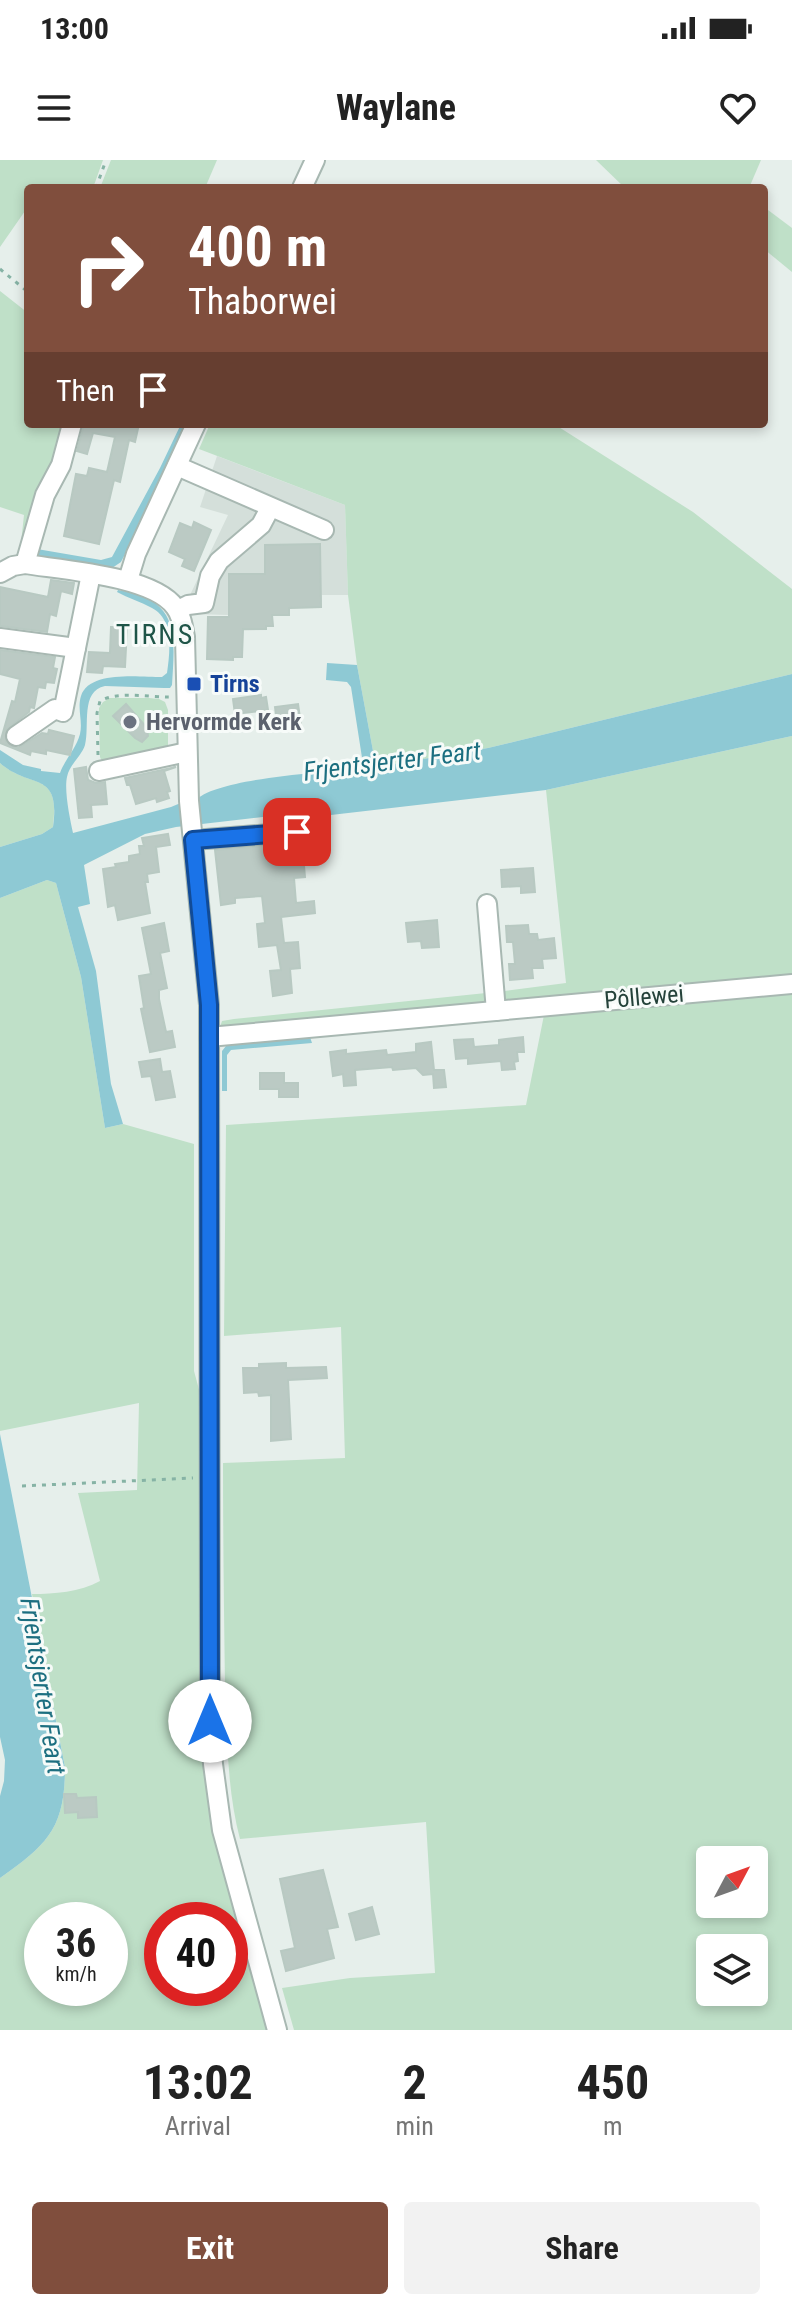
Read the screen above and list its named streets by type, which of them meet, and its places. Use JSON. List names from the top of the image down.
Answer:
{
  "streets": {
    "street": ["Pôllewei"]
  },
  "districts": ["TIRNS"],
  "water": ["Frjentsjerter Feart"],
  "places": {
    "transit": ["Tirns"],
    "other": ["Hervormde Kerk"]
  },
  "north": "top right",
  "page": {
    "status": "13:00",
    "header": "Waylane",
    "turn": ["400 m", "Thaborwei"],
    "then": "Then",
    "speed": "36 km/h",
    "limit": "40",
    "eta": [
      "13:02",
      "Arrival",
      "2",
      "min",
      "450",
      "m"
    ],
    "buttons": ["Exit", "Share"]
  }
}
